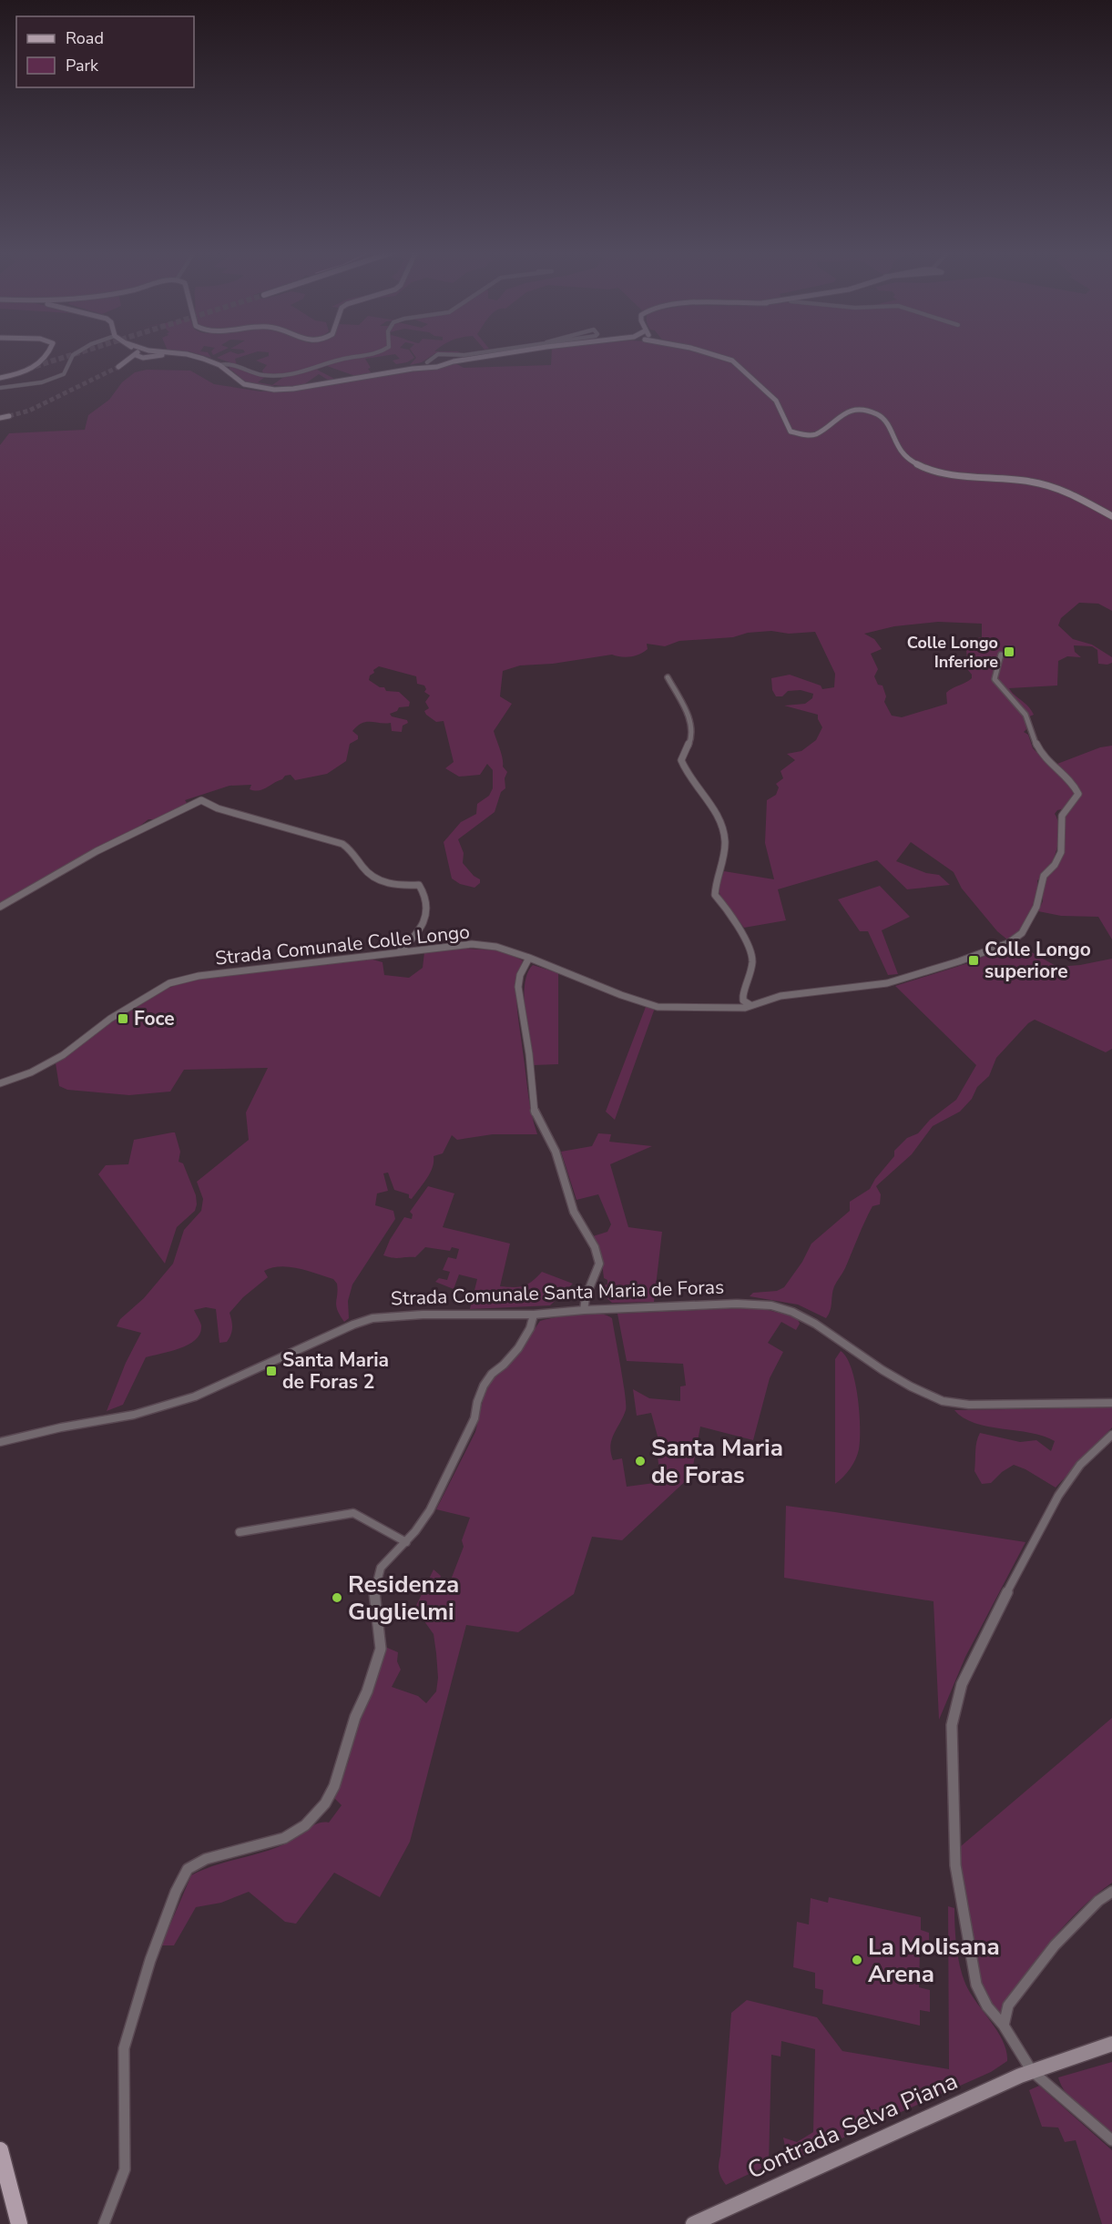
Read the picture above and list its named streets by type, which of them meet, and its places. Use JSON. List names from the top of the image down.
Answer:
{
  "streets": {
    "main road": ["Contrada Selva Piana"],
    "street": ["Strada Comunale Colle Longo", "Strada Comunale Santa Maria de Foras"]
  },
  "places": {
    "transit": [
      "Colle Longo Inferiore",
      "Colle Longo superiore",
      "Foce",
      "Santa Maria de Foras 2"
    ],
    "other": ["Santa Maria de Foras", "Residenza Guglielmi", "La Molisana Arena"]
  },
  "legend": ["Road", "Park"]
}
